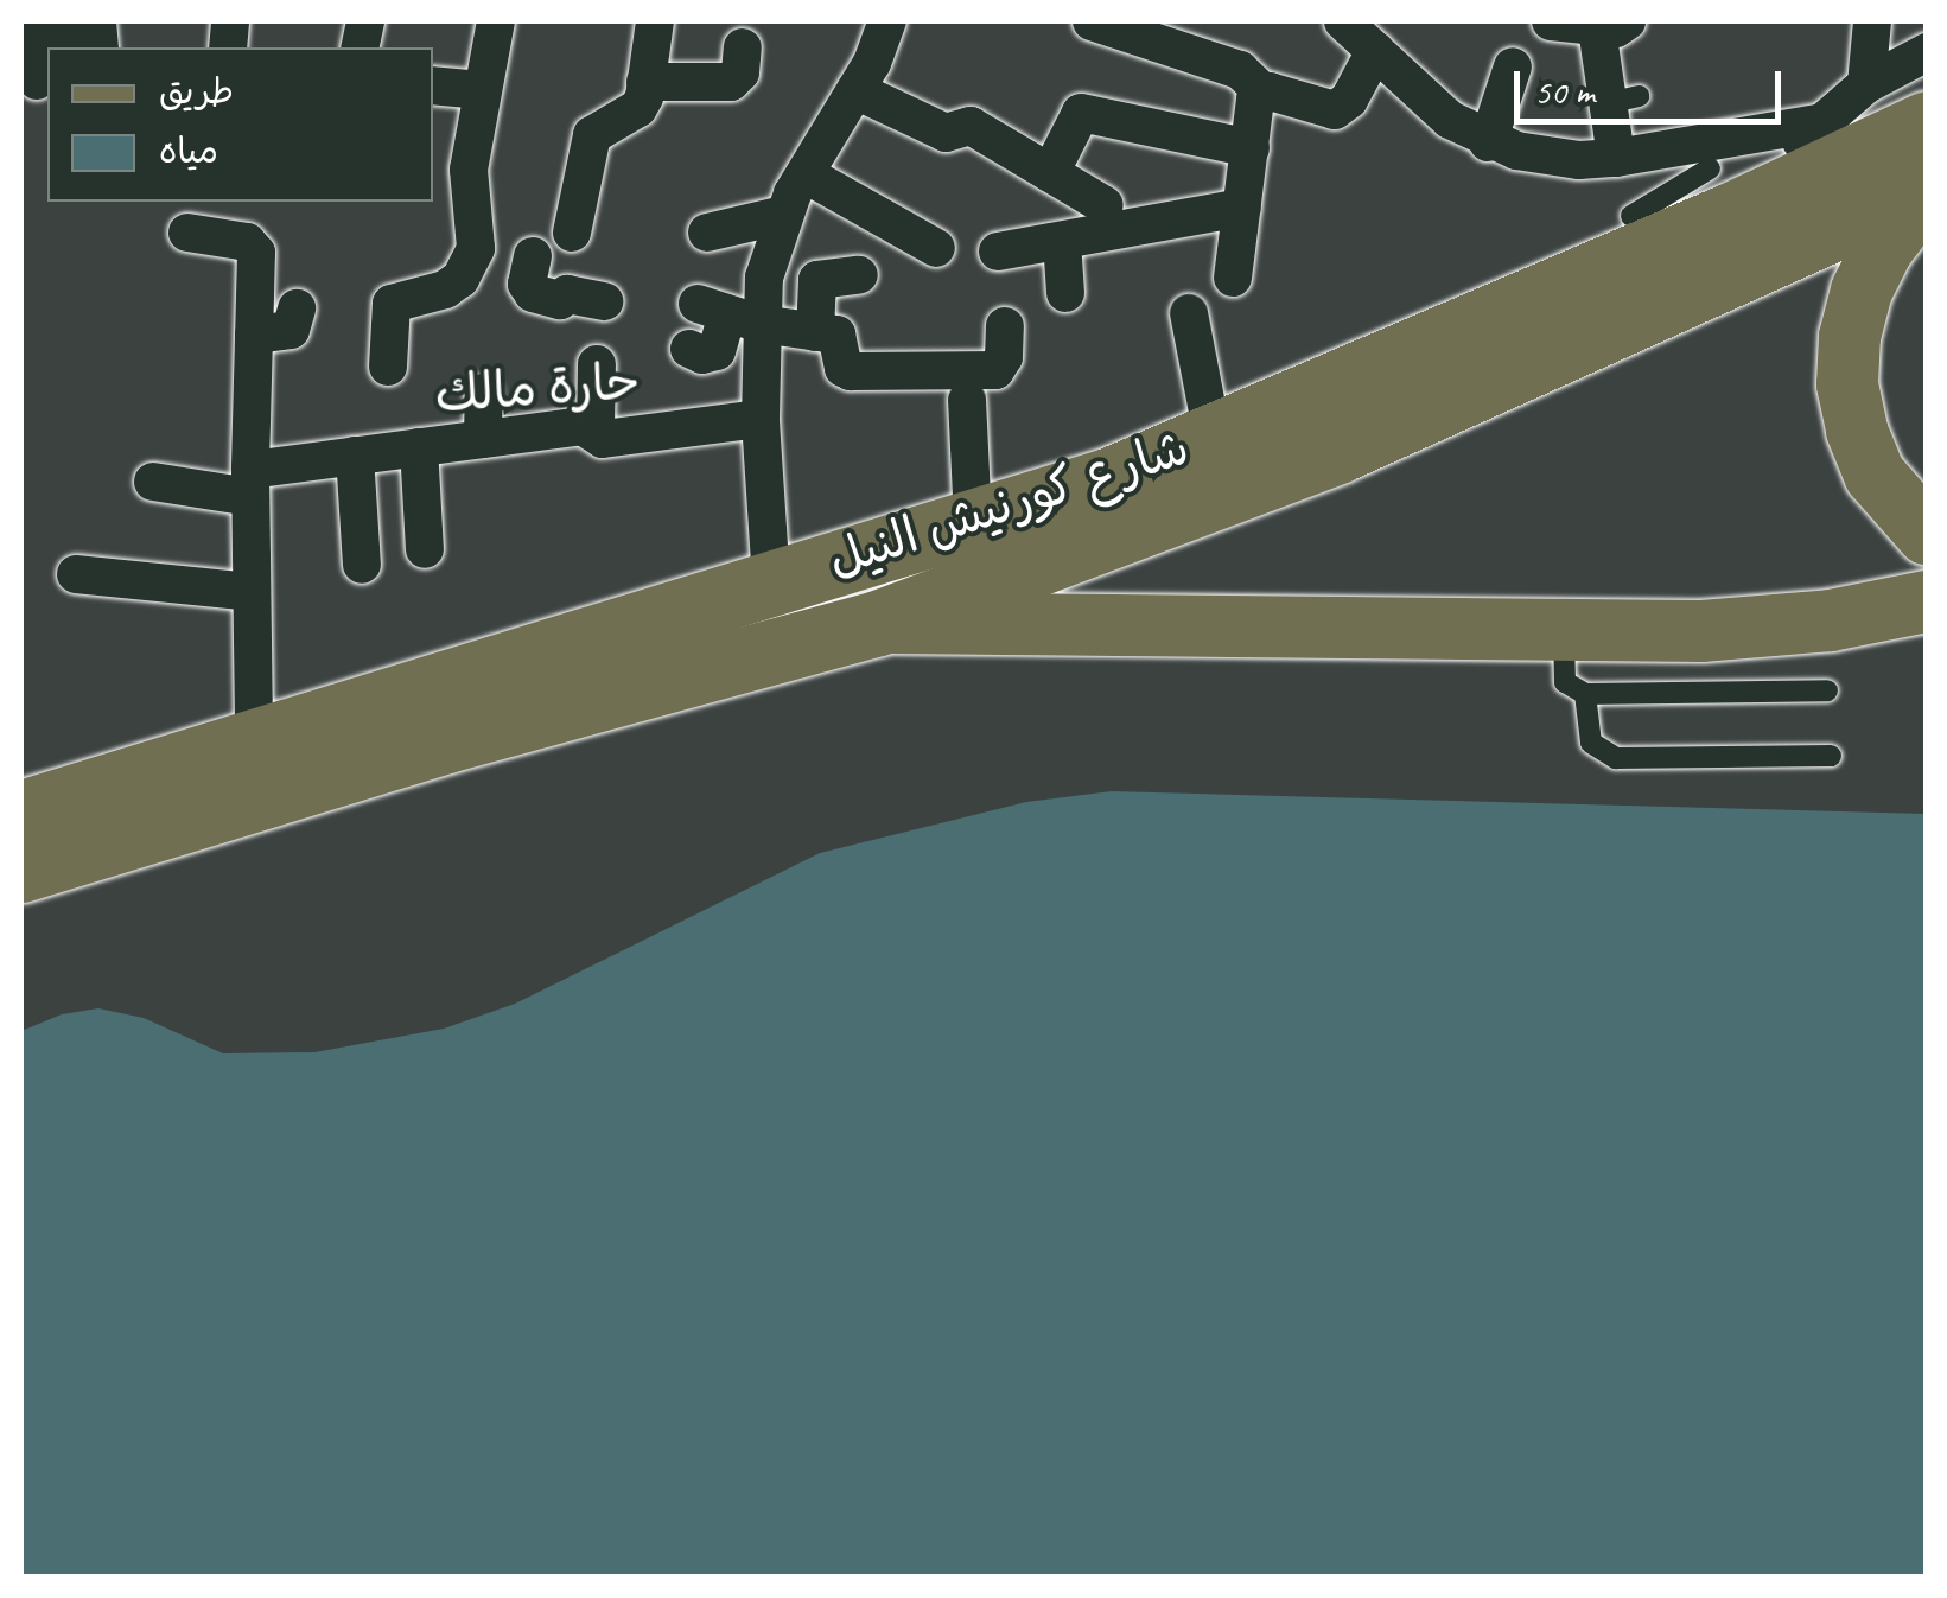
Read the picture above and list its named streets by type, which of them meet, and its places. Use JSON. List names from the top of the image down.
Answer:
{
  "streets": {
    "highway": ["شارع كورنيش النيل"],
    "street": ["حارة مالك"]
  },
  "legend": ["طريق", "مياه"],
  "scale_bar": "50 m"
}
